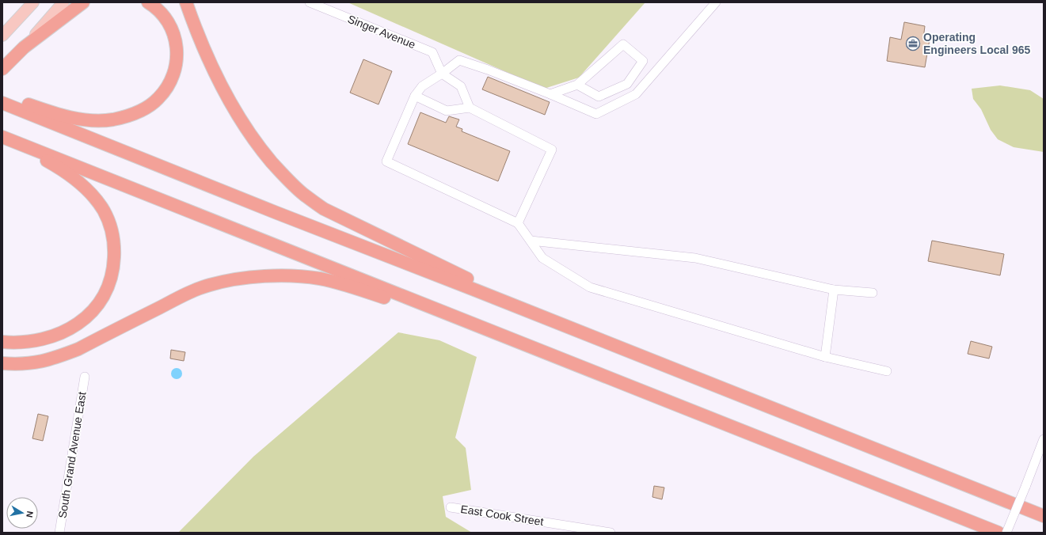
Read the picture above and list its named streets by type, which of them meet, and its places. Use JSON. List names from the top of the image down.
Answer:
{
  "streets": {
    "street": ["Singer Avenue", "South Grand Avenue East", "East Cook Street"]
  },
  "places": {
    "office": ["Operating Engineers Local 965"]
  },
  "north": "right"
}
